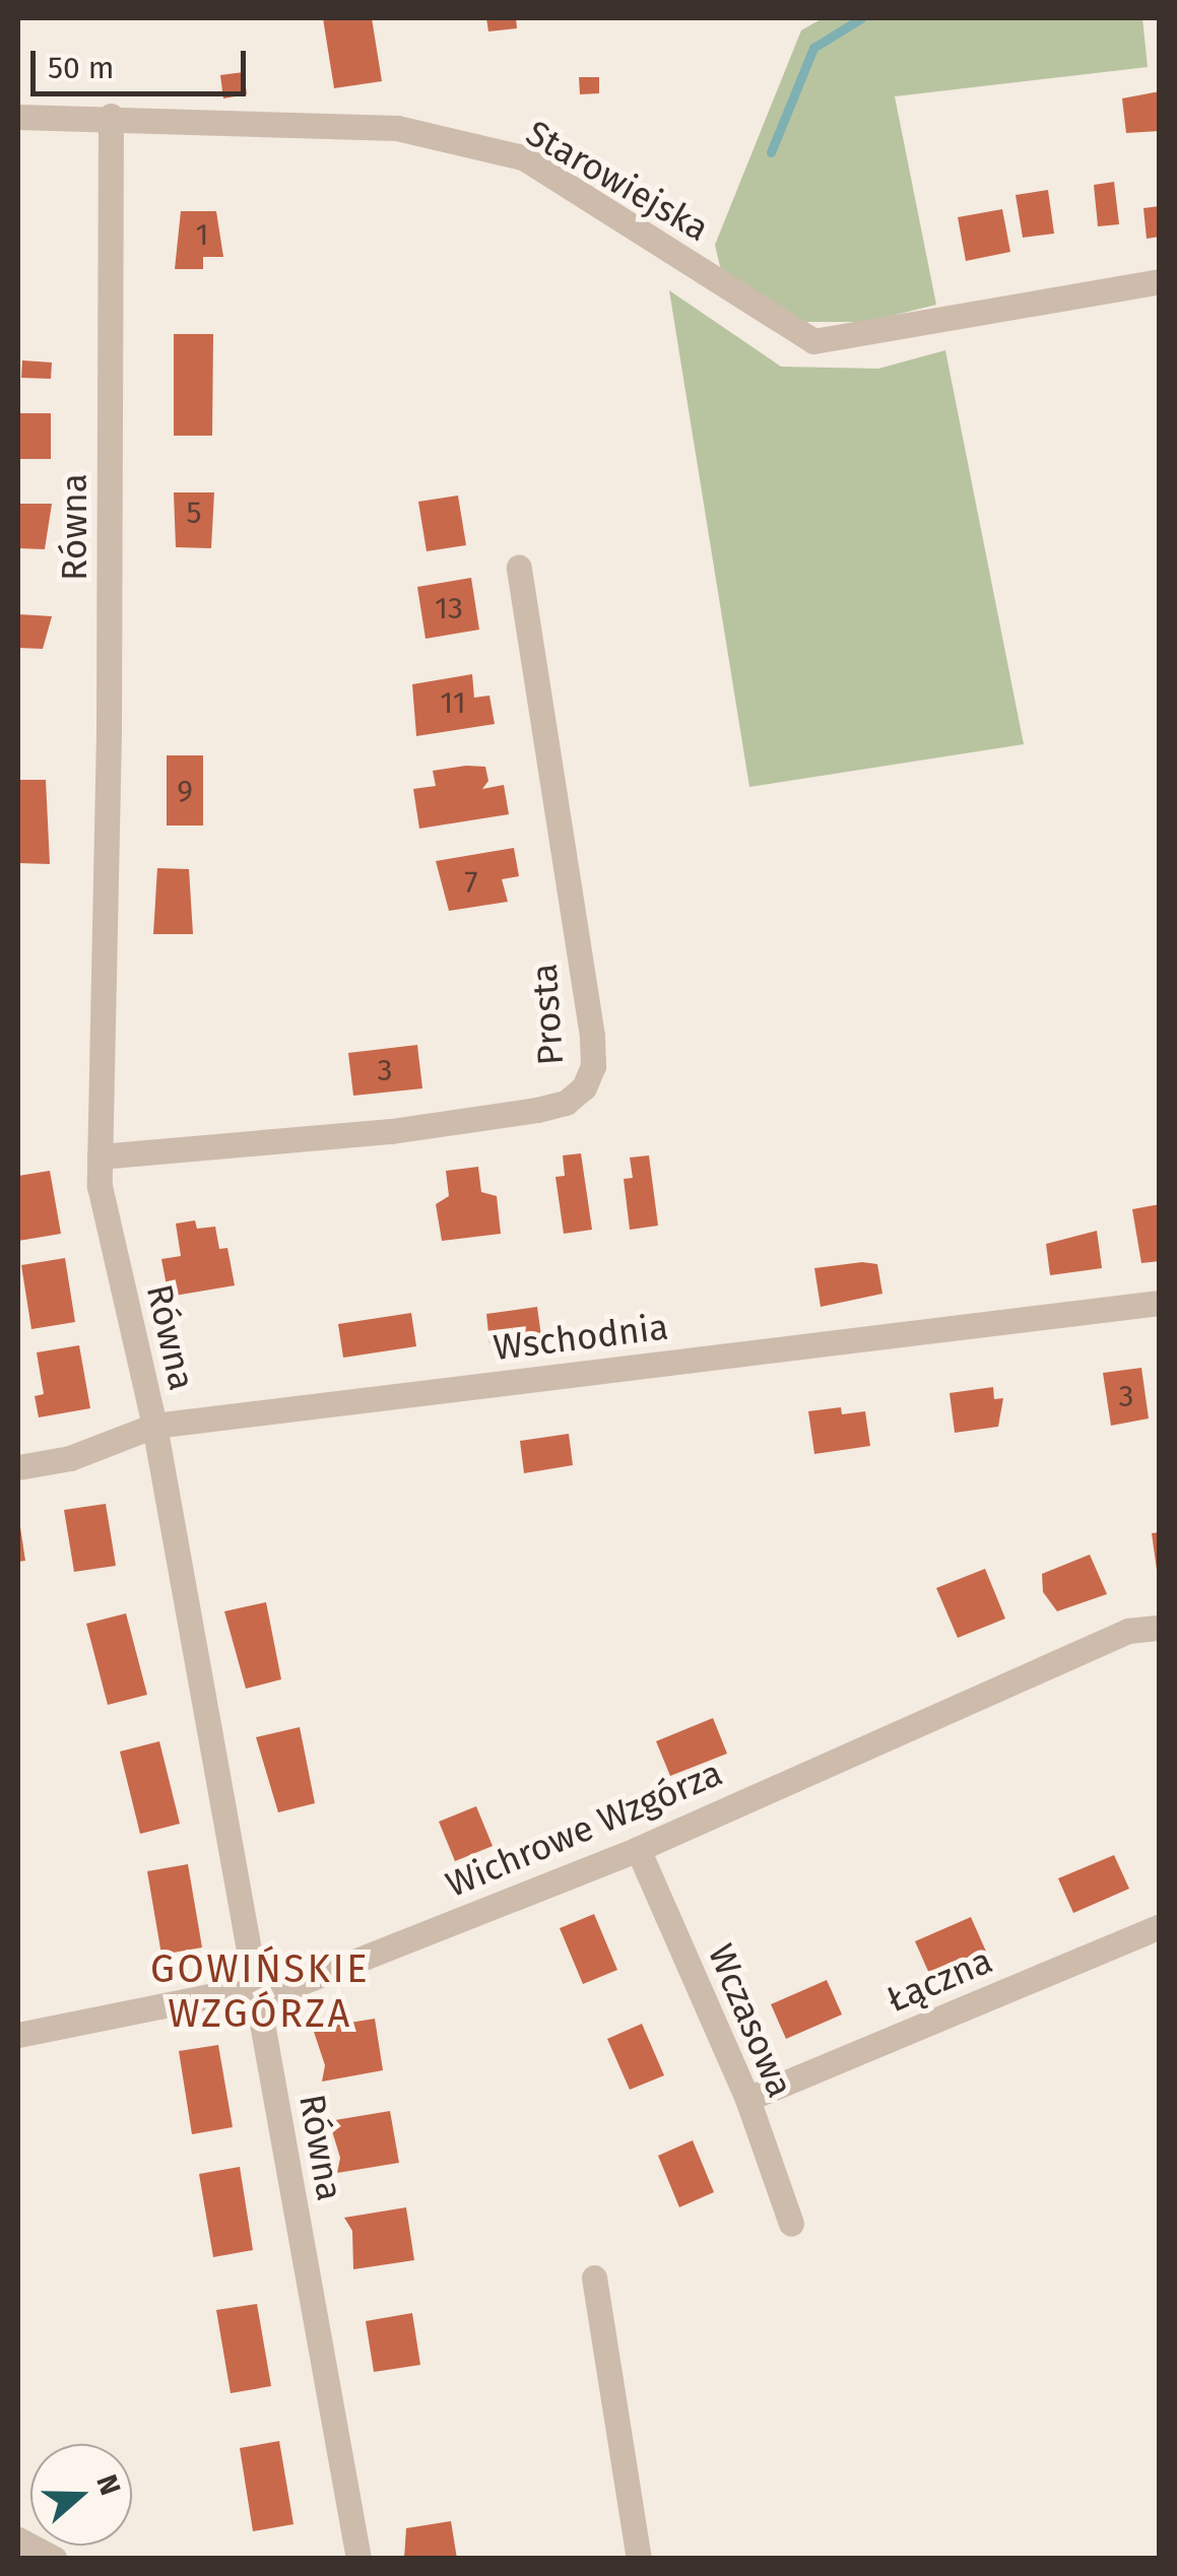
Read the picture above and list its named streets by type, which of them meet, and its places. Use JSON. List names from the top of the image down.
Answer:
{
  "streets": {
    "street": [
      "Starowiejska",
      "Równa",
      "Prosta",
      "Wschodnia",
      "Wichrowe Wzgórza",
      "Łączna",
      "Wczasowa"
    ]
  },
  "crossings": [
    ["Starowiejska", "Równa"],
    ["Równa", "Prosta"],
    ["Równa", "Wschodnia"],
    ["Równa", "Wichrowe Wzgórza"],
    ["Wichrowe Wzgórza", "Wczasowa"],
    ["Łączna", "Wczasowa"]
  ],
  "districts": ["GOWIŃSKIE WZGÓRZA"],
  "house_numbers": [
    "1",
    "5",
    "13",
    "11",
    "9",
    "7",
    "3",
    "3"
  ],
  "scale_bar": "50 m",
  "north": "right"
}
